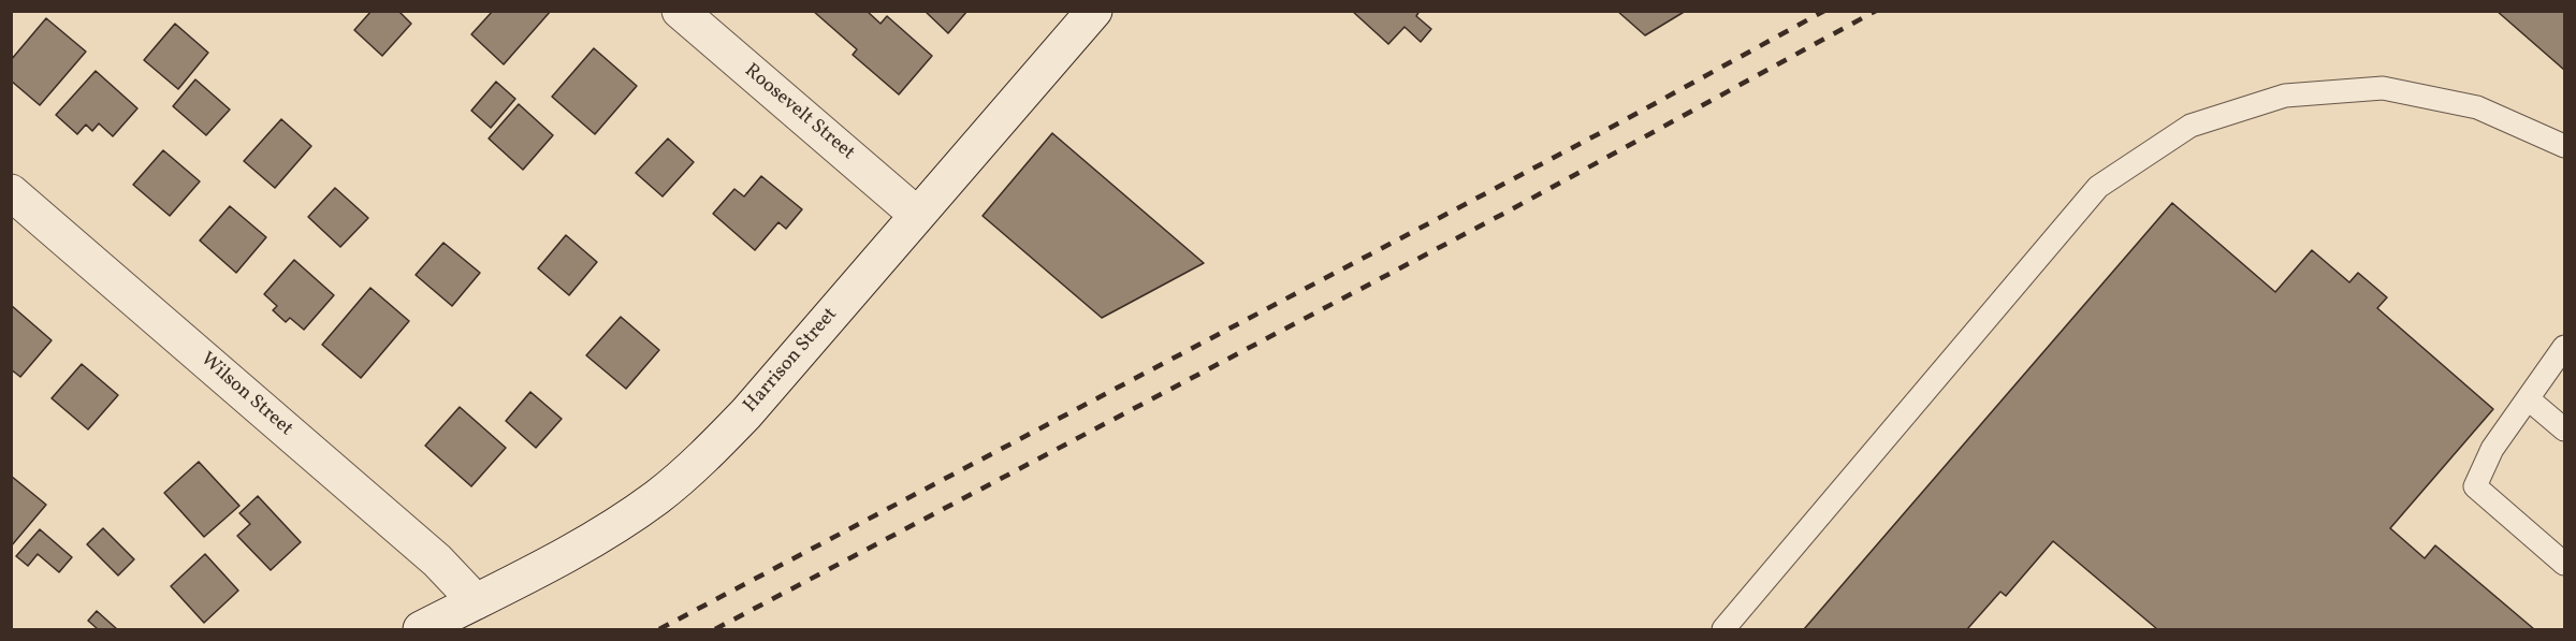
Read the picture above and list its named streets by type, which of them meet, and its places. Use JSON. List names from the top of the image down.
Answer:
{
  "streets": {
    "street": ["Roosevelt Street", "Harrison Street", "Wilson Street"]
  },
  "crossings": [
    ["Roosevelt Street", "Harrison Street"],
    ["Harrison Street", "Wilson Street"]
  ]
}
